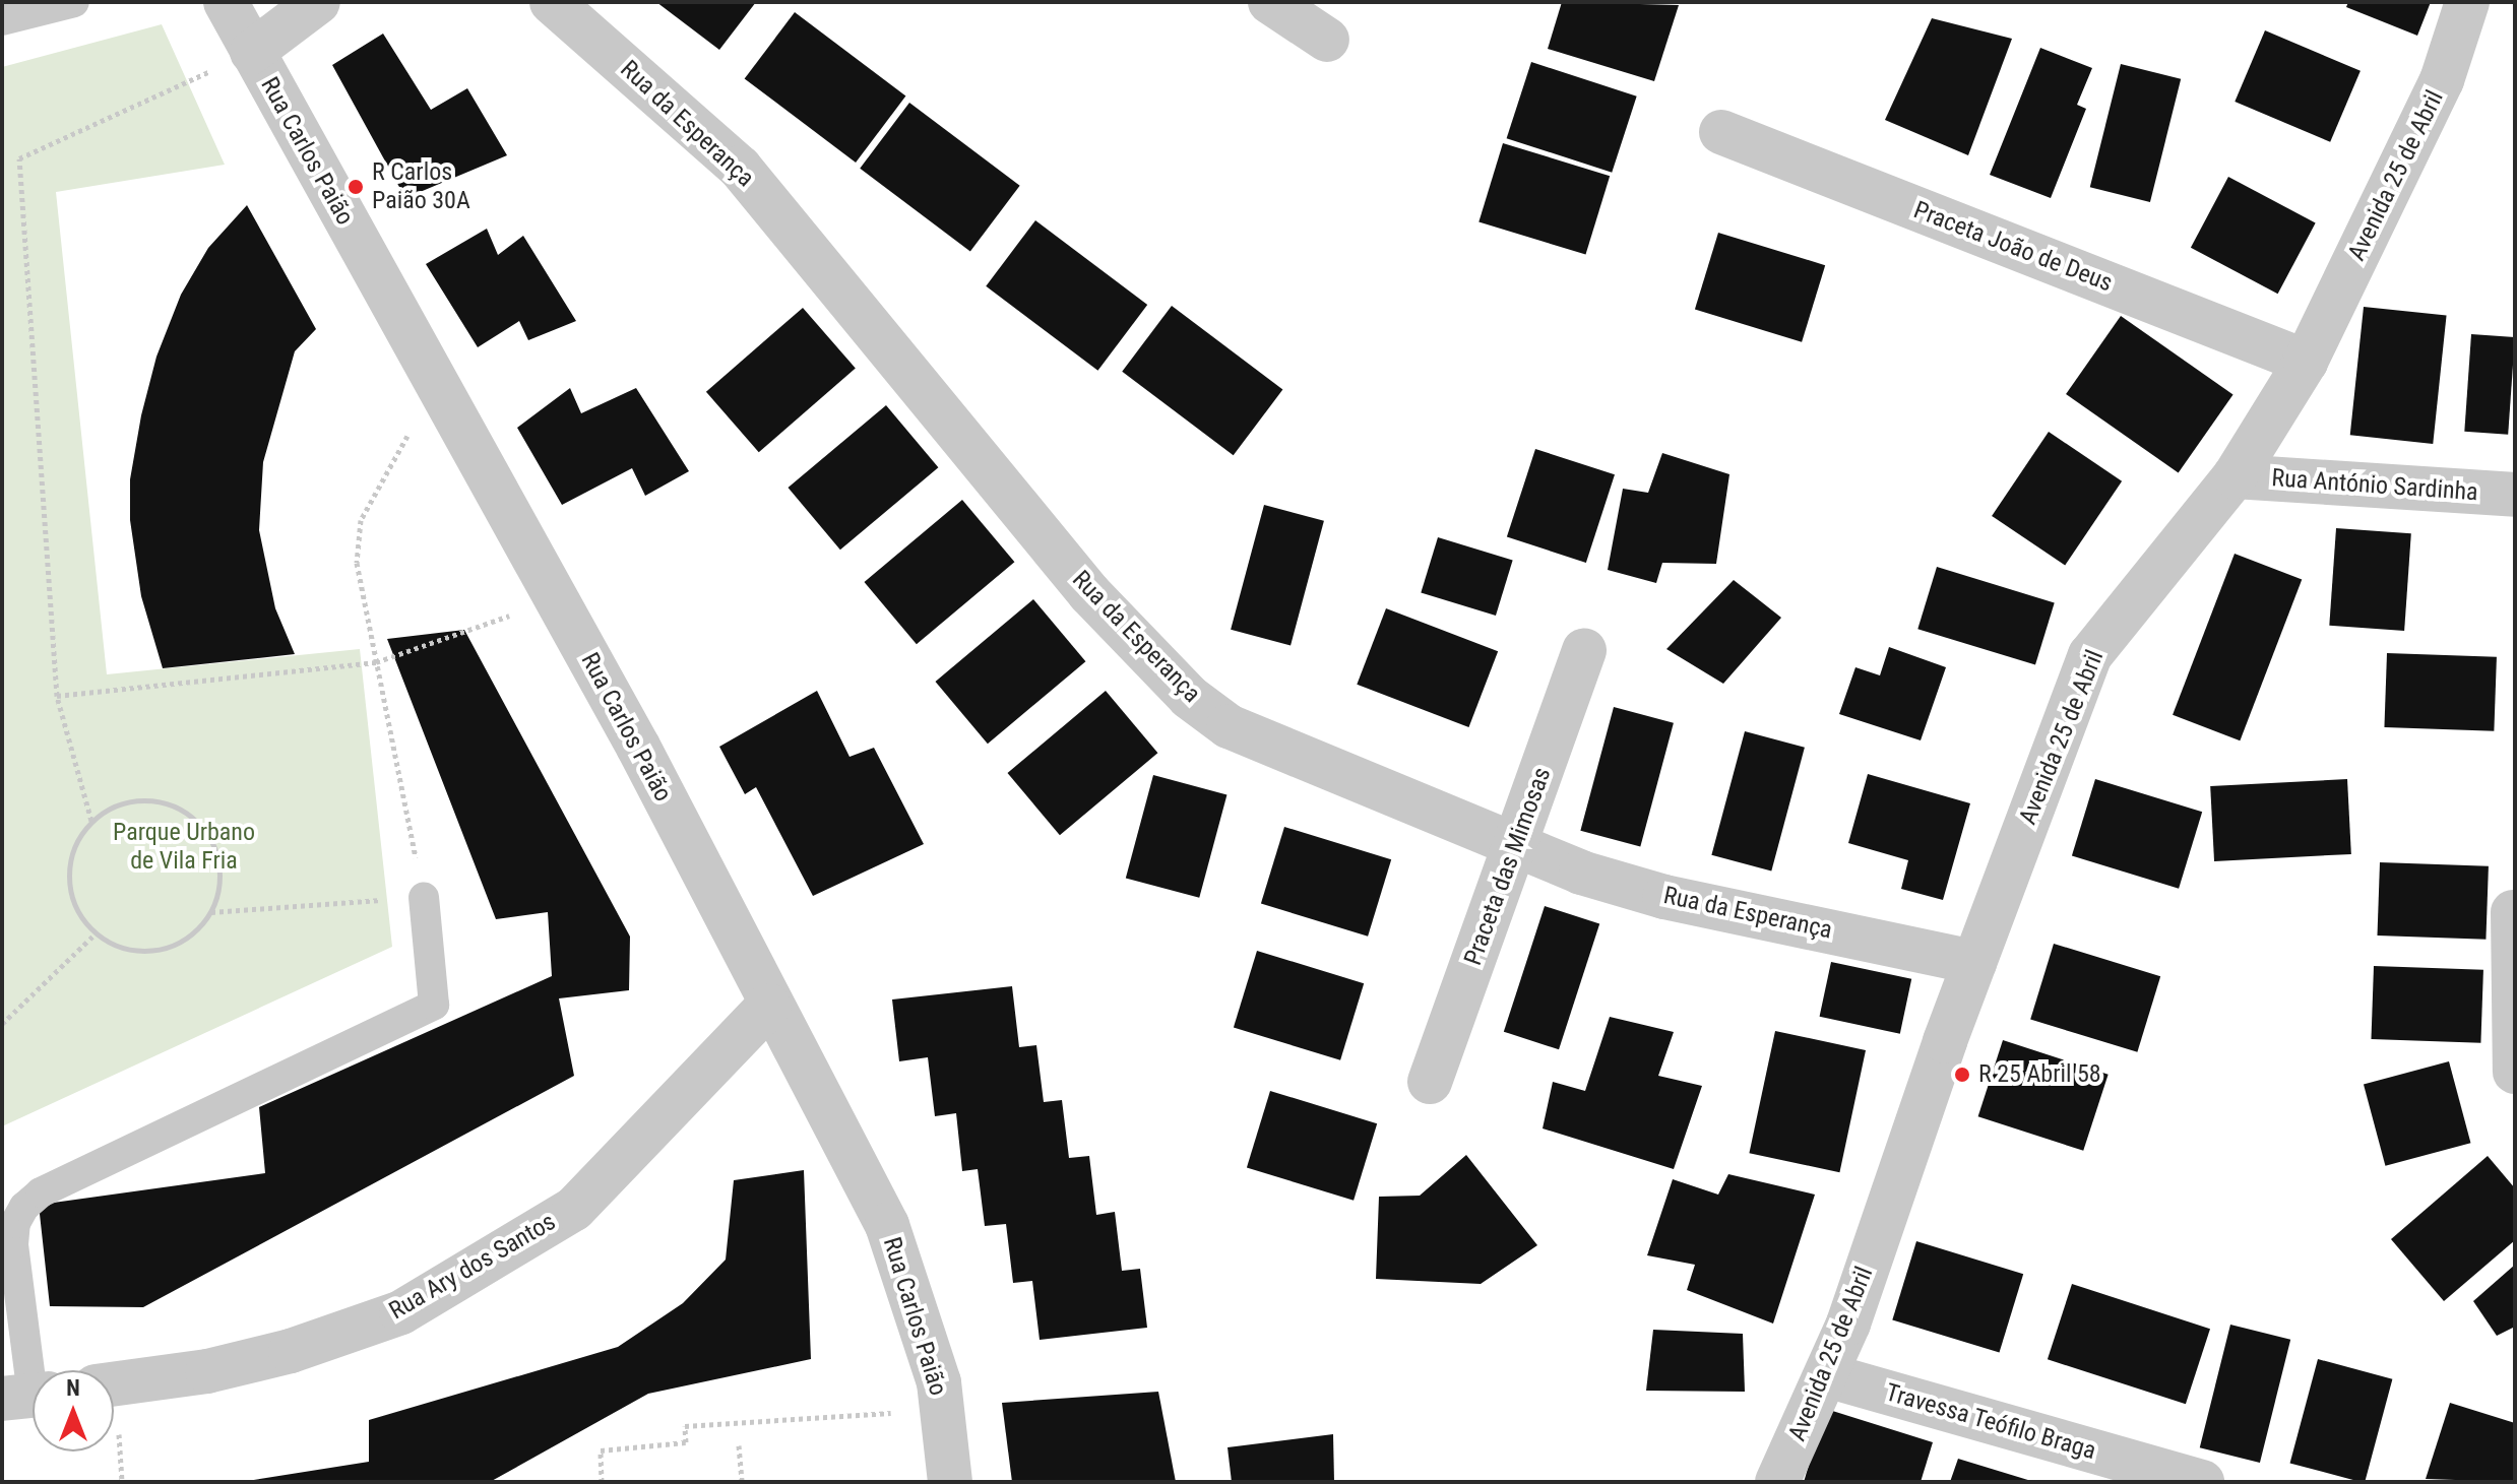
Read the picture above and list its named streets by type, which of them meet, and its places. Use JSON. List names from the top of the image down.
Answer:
{
  "streets": {
    "street": [
      "Rua da Esperança",
      "Rua Carlos Paião",
      "Avenida 25 de Abril",
      "Praceta João de Deus",
      "Rua António Sardinha",
      "Praceta das Mimosas",
      "Rua Ary dos Santos",
      "Travessa Teófilo Braga"
    ]
  },
  "crossings": [
    ["Rua da Esperança", "Avenida 25 de Abril"],
    ["Rua da Esperança", "Praceta das Mimosas"],
    ["Rua Carlos Paião", "Rua Ary dos Santos"],
    ["Avenida 25 de Abril", "Praceta João de Deus"],
    ["Avenida 25 de Abril", "Rua António Sardinha"],
    ["Avenida 25 de Abril", "Travessa Teófilo Braga"]
  ],
  "parks": ["Parque Urbano de Vila Fria"],
  "places": ["R Carlos Paião 30A", "R 25 Abril 58"],
  "north": "top"
}
